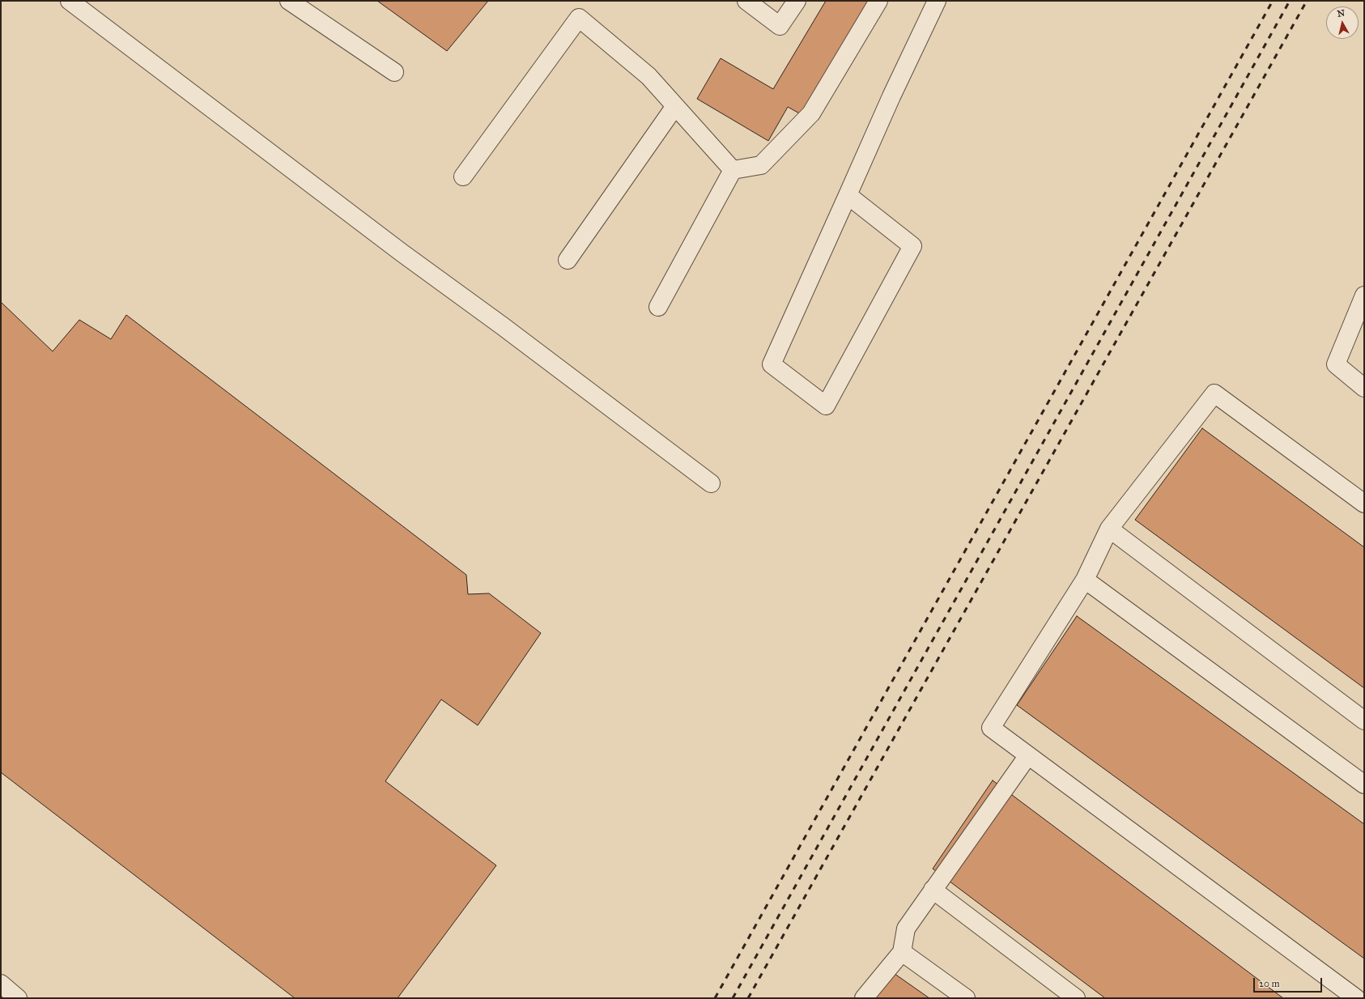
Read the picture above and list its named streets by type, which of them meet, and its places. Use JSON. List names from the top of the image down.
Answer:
{
  "scale_bar": "20 m",
  "north": "top"
}
